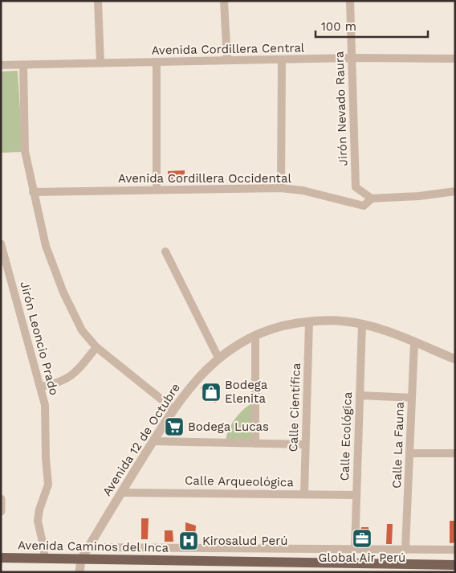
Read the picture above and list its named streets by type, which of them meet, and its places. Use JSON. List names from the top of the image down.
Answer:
{
  "streets": {
    "main road": ["Avenida Caminos del Inca"],
    "street": [
      "Avenida Cordillera Central",
      "Jirón Nevado Raura",
      "Avenida Cordillera Occidental",
      "Jirón Leoncio Prado",
      "Calle Científica",
      "Calle Ecológica",
      "Avenida 12 de Octubre",
      "Calle La Fauna",
      "Calle Arqueológica"
    ]
  },
  "crossings": [
    ["Avenida Cordillera Central", "Jirón Nevado Raura"],
    ["Jirón Nevado Raura", "Avenida Cordillera Occidental"],
    ["Jirón Leoncio Prado", "Avenida Caminos del Inca"],
    ["Calle Científica", "Avenida 12 de Octubre"],
    ["Calle Científica", "Calle Arqueológica"],
    ["Calle Ecológica", "Avenida 12 de Octubre"],
    ["Calle Ecológica", "Calle Arqueológica"],
    ["Avenida 12 de Octubre", "Calle La Fauna"],
    ["Avenida 12 de Octubre", "Calle Arqueológica"],
    ["Avenida 12 de Octubre", "Avenida Caminos del Inca"]
  ],
  "places": {
    "shop": ["Bodega Elenita"],
    "supermarket": ["Bodega Lucas"],
    "office": ["Global Air Perú"],
    "hospital": ["Kirosalud Perú"]
  },
  "scale_bar": "100 m"
}
